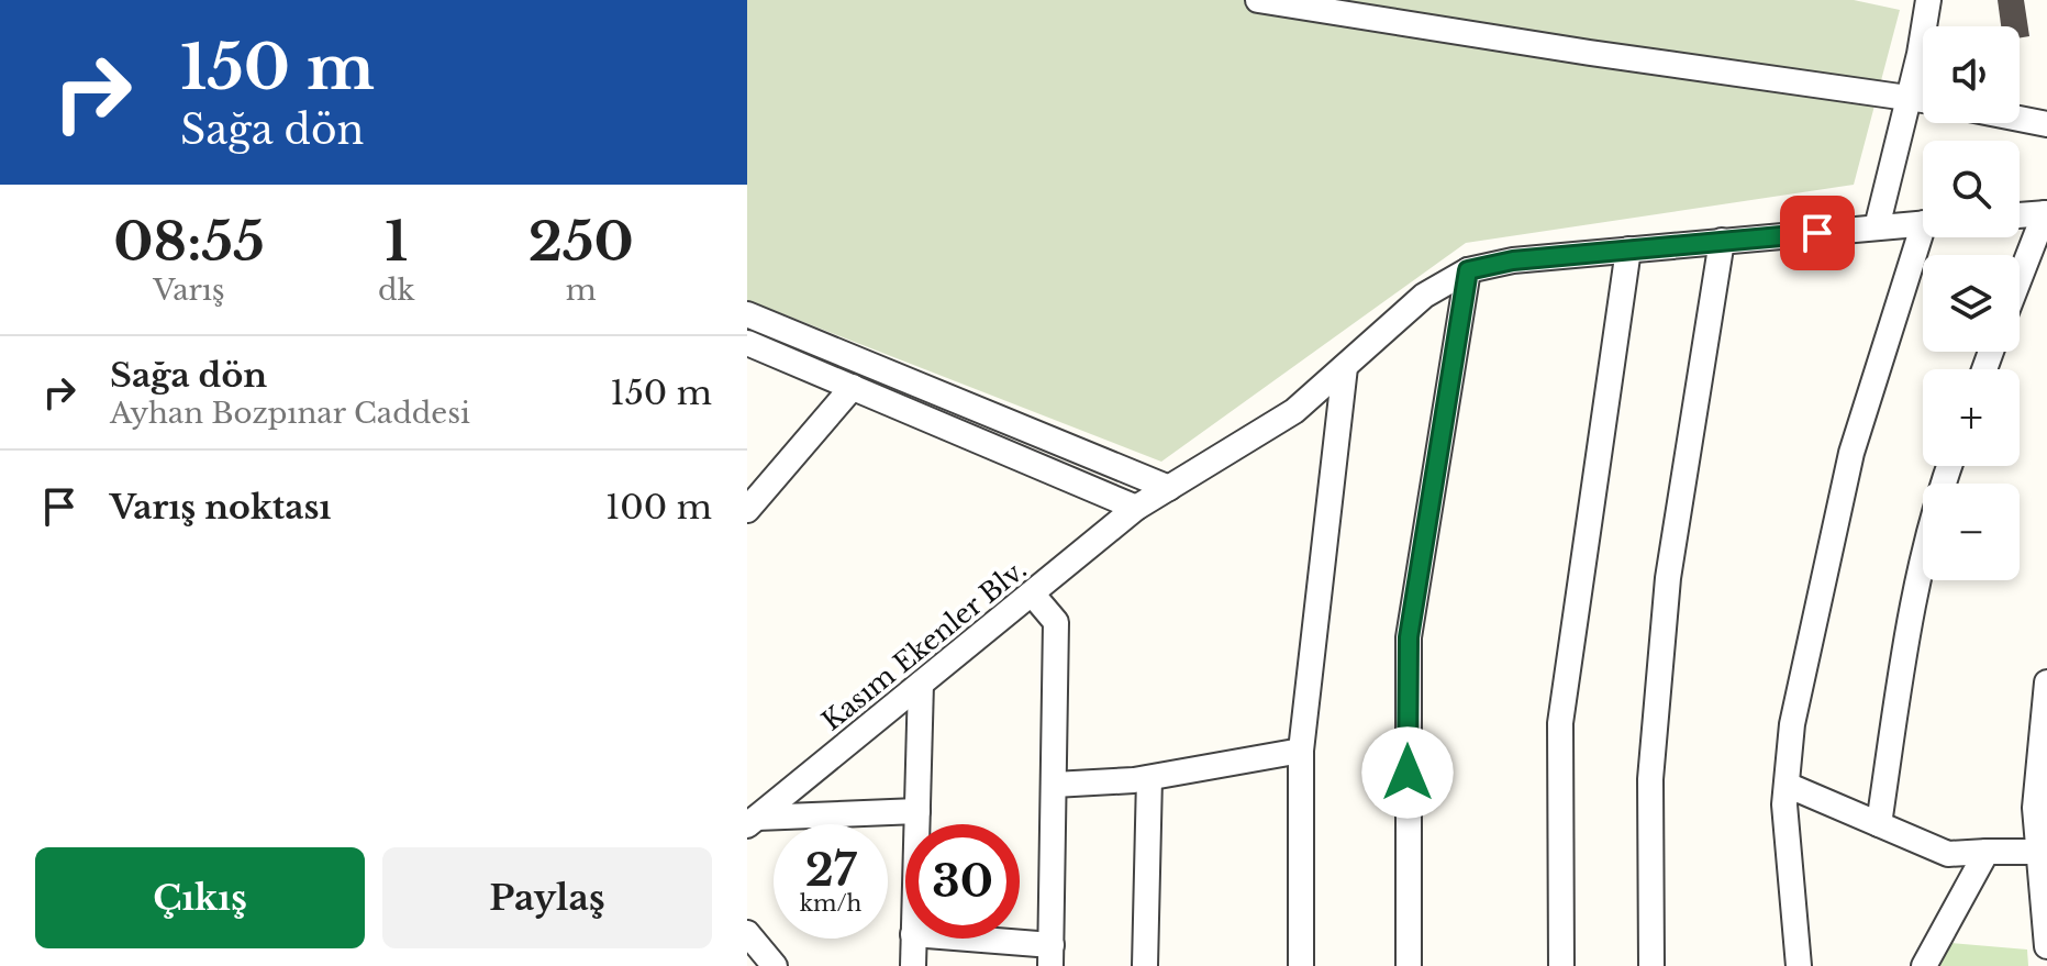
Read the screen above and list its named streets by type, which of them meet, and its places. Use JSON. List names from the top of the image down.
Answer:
{
  "streets": {
    "street": ["Kasım Ekenler Blv."]
  },
  "page": {
    "turn": ["150 m", "Sağa dön"],
    "map_buttons": ["+", "−"],
    "eta": [
      "08:55",
      "Varış",
      "1",
      "dk",
      "250",
      "m"
    ],
    "list": [
      {
        "name": "Sağa dön",
        "note": "Ayhan Bozpınar Caddesi",
        "value": "150 m"
      },
      {
        "name": "Varış noktası",
        "value": "100 m"
      }
    ],
    "speed": "27 km/h",
    "limit": "30",
    "buttons": ["Çıkış", "Paylaş"]
  }
}
